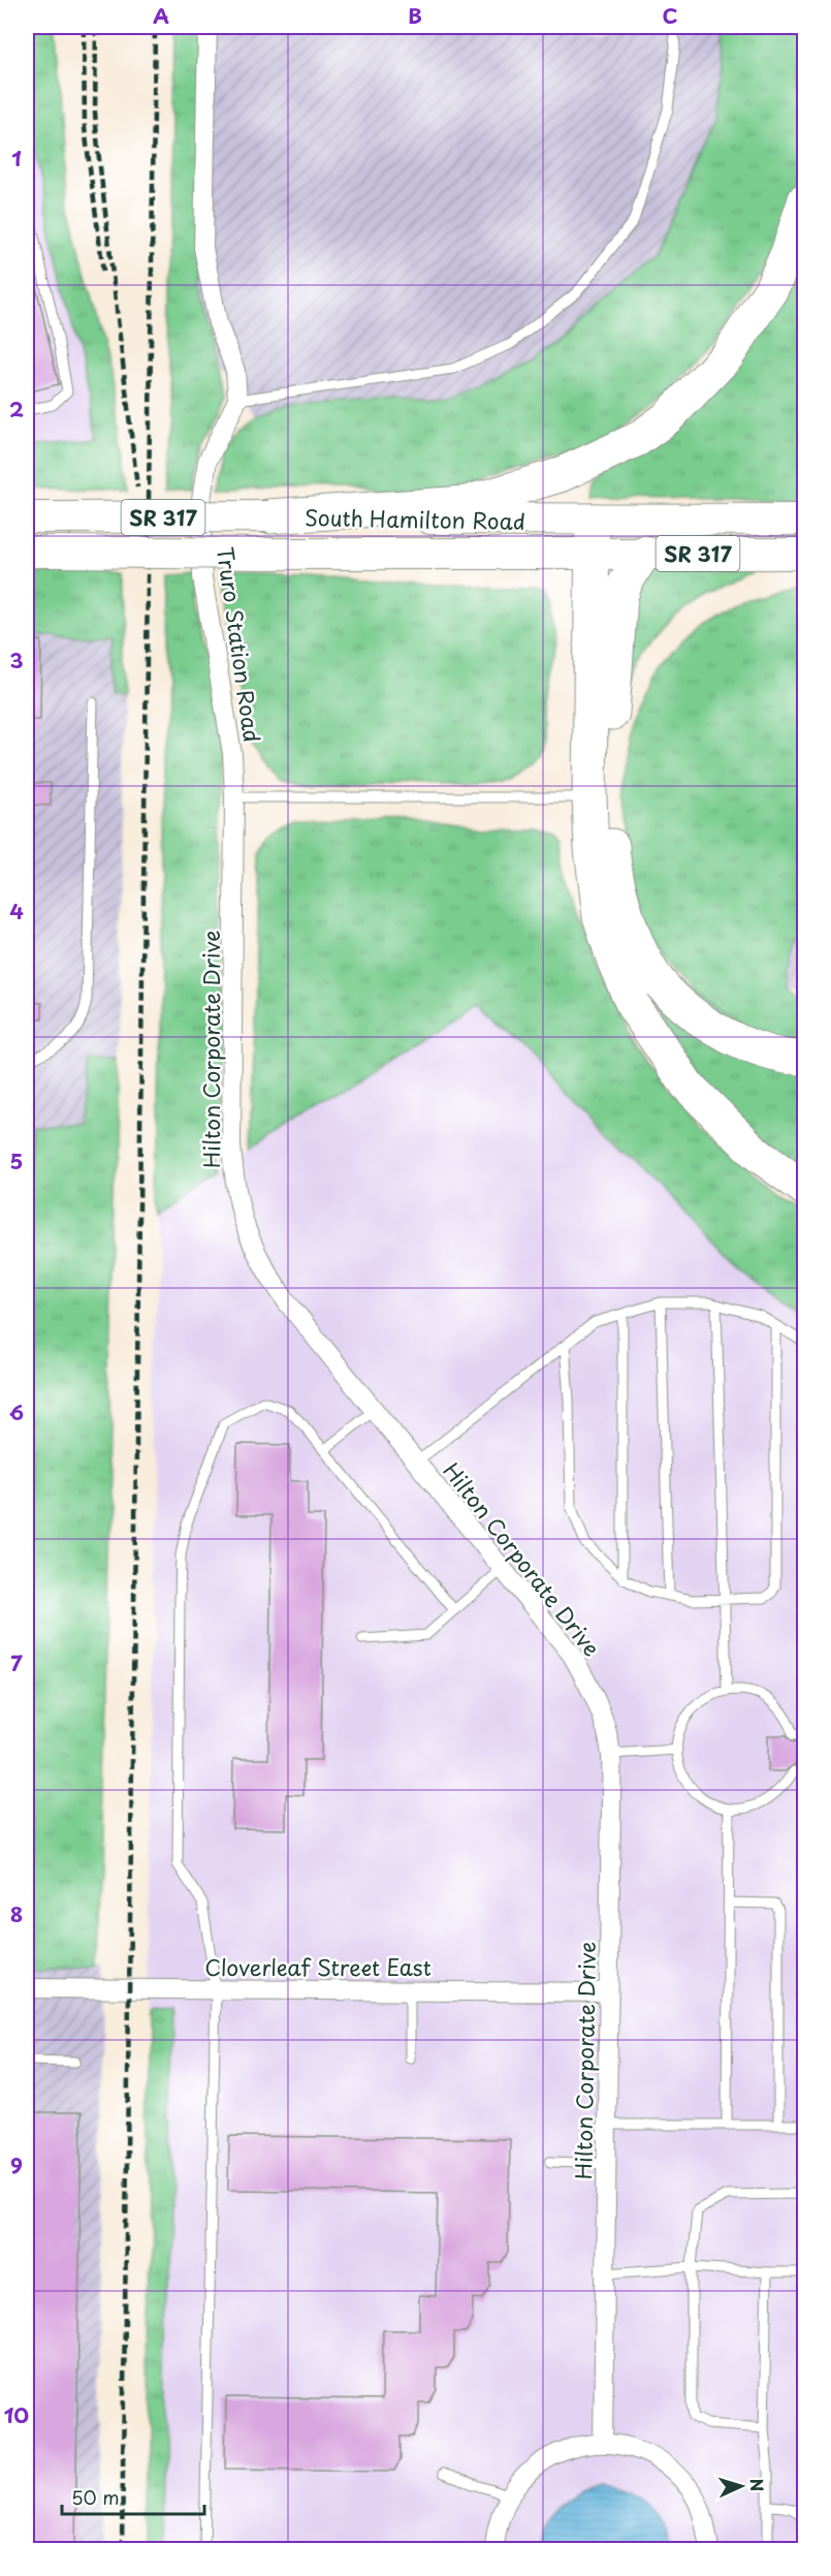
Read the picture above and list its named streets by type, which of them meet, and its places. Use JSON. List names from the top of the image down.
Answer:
{
  "streets": {
    "main road": ["SR 317", "South Hamilton Road"],
    "street": ["Truro Station Road", "Hilton Corporate Drive", "Cloverleaf Street East"]
  },
  "crossings": [
    ["Truro Station Road", "Hilton Corporate Drive"],
    ["Hilton Corporate Drive", "Cloverleaf Street East"]
  ],
  "scale_bar": "50 m",
  "north": "right",
  "grid": {
    "columns": ["A", "B", "C"],
    "rows": [
      "1",
      "2",
      "3",
      "4",
      "5",
      "6",
      "7",
      "8",
      "9",
      "10"
    ]
  }
}
